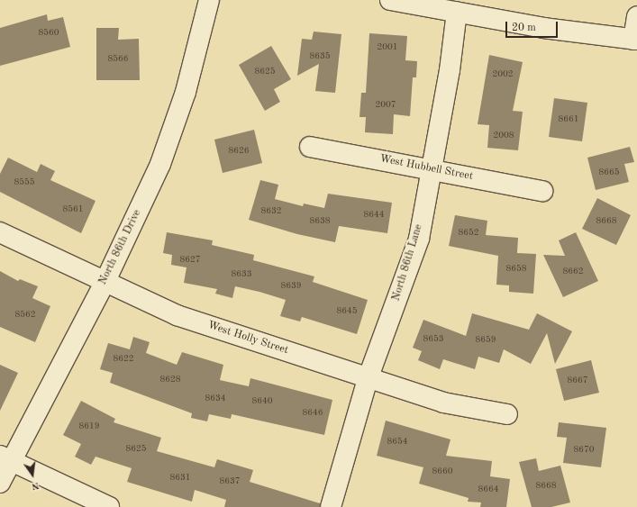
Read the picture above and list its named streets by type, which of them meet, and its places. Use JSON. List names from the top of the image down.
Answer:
{
  "streets": {
    "street": [
      "West Hubbell Street",
      "North 86th Drive",
      "North 86th Lane",
      "West Holly Street"
    ]
  },
  "crossings": [
    ["West Hubbell Street", "North 86th Lane"],
    ["North 86th Drive", "West Holly Street"],
    ["North 86th Lane", "West Holly Street"]
  ],
  "house_numbers": [
    "8560",
    "2001",
    "8635",
    "8566",
    "8625",
    "2002",
    "2007",
    "8661",
    "2008",
    "8626",
    "8665",
    "8555",
    "8561",
    "8632",
    "8644",
    "8638",
    "8668",
    "8652",
    "8627",
    "8658",
    "8662",
    "8633",
    "8639",
    "8645",
    "8562",
    "8653",
    "8659",
    "8622",
    "8628",
    "8667",
    "8634",
    "8640",
    "8646",
    "8619",
    "8654",
    "8625",
    "8670",
    "8660",
    "8631",
    "8637",
    "8668",
    "8664"
  ],
  "scale_bar": "20 m",
  "north": "bottom"
}
